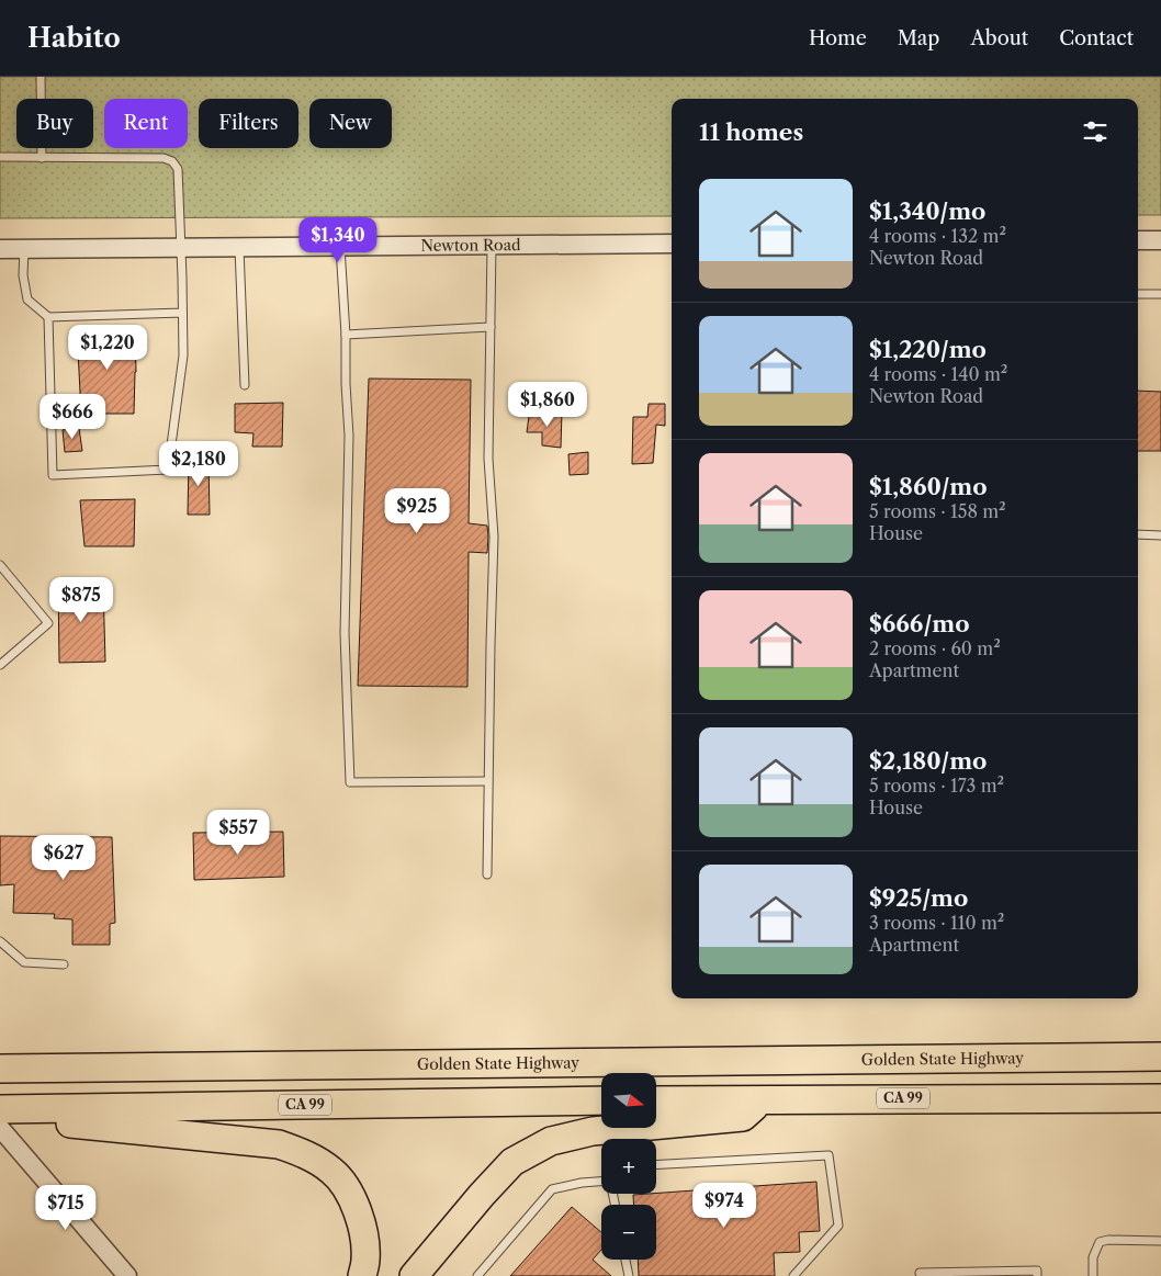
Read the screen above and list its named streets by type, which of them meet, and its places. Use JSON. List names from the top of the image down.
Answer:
{
  "streets": {
    "highway": ["Golden State Highway", "CA 99"],
    "street": ["Newton Road"]
  },
  "north": "right",
  "page": {
    "header": "Habito",
    "nav": [
      "Home",
      "Map",
      "About",
      "Contact"
    ],
    "chip": [
      "Buy",
      "Rent",
      "Filters",
      "New"
    ],
    "heading": "11 homes",
    "list": [
      {
        "name": "$1,340/mo",
        "note": "4 rooms · 132 m² · Newton Road"
      },
      {
        "name": "$1,220/mo",
        "note": "4 rooms · 140 m² · Newton Road"
      },
      {
        "name": "$1,860/mo",
        "note": "5 rooms · 158 m² · House"
      },
      {
        "name": "$666/mo",
        "note": "2 rooms · 60 m² · Apartment"
      },
      {
        "name": "$2,180/mo",
        "note": "5 rooms · 173 m² · House"
      },
      {
        "name": "$925/mo",
        "note": "3 rooms · 110 m² · Apartment"
      }
    ],
    "price": [
      "$1,340",
      "$1,220",
      "$1,860",
      "$666",
      "$2,180",
      "$925",
      "$875",
      "$557",
      "$627",
      "$974",
      "$715"
    ],
    "map_buttons": ["+", "−"]
  }
}
